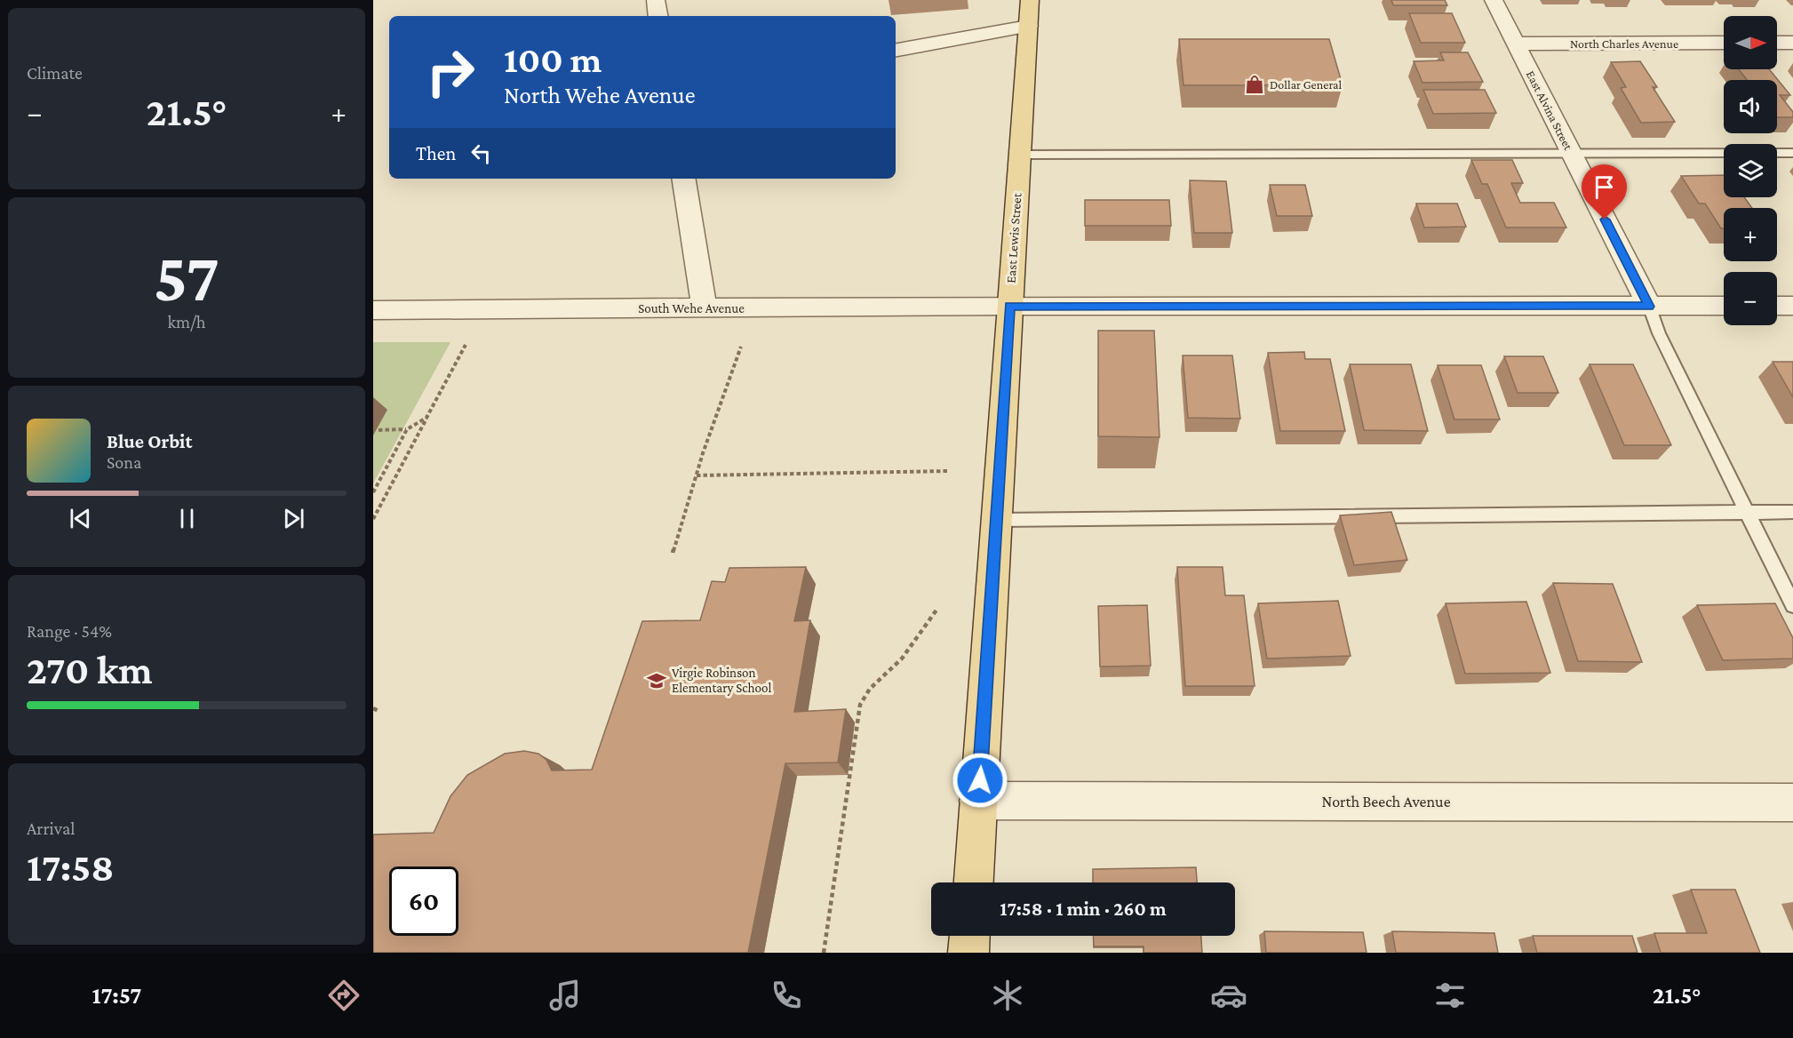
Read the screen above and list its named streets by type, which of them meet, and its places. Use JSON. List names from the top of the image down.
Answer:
{
  "streets": {
    "main road": ["East Lewis Street"],
    "street": [
      "North Charles Avenue",
      "East Alvina Street",
      "South Wehe Avenue",
      "North Beech Avenue"
    ]
  },
  "crossings": [
    ["North Charles Avenue", "East Alvina Street"],
    ["East Alvina Street", "South Wehe Avenue"],
    ["East Lewis Street", "South Wehe Avenue"],
    ["East Lewis Street", "North Beech Avenue"]
  ],
  "places": {
    "shop": ["Dollar General"],
    "school or university": ["Virgie Robinson Elementary School"]
  },
  "north": "right",
  "page": {
    "tile": [
      "Climate",
      ["57", "km/h"],
      ["Range · 54%", "270 km"],
      ["Arrival", "17:58"]
    ],
    "map_buttons": ["+", "−"],
    "turn": ["100 m", "North Wehe Avenue"],
    "heat": ["−", "21.5°", "+"],
    "then": "Then",
    "song": ["Blue Orbit", "Sona"],
    "limit": "60",
    "trip": "17:58 · 1 min · 260 m",
    "tabs": ["17:57", "21.5°"]
  }
}
